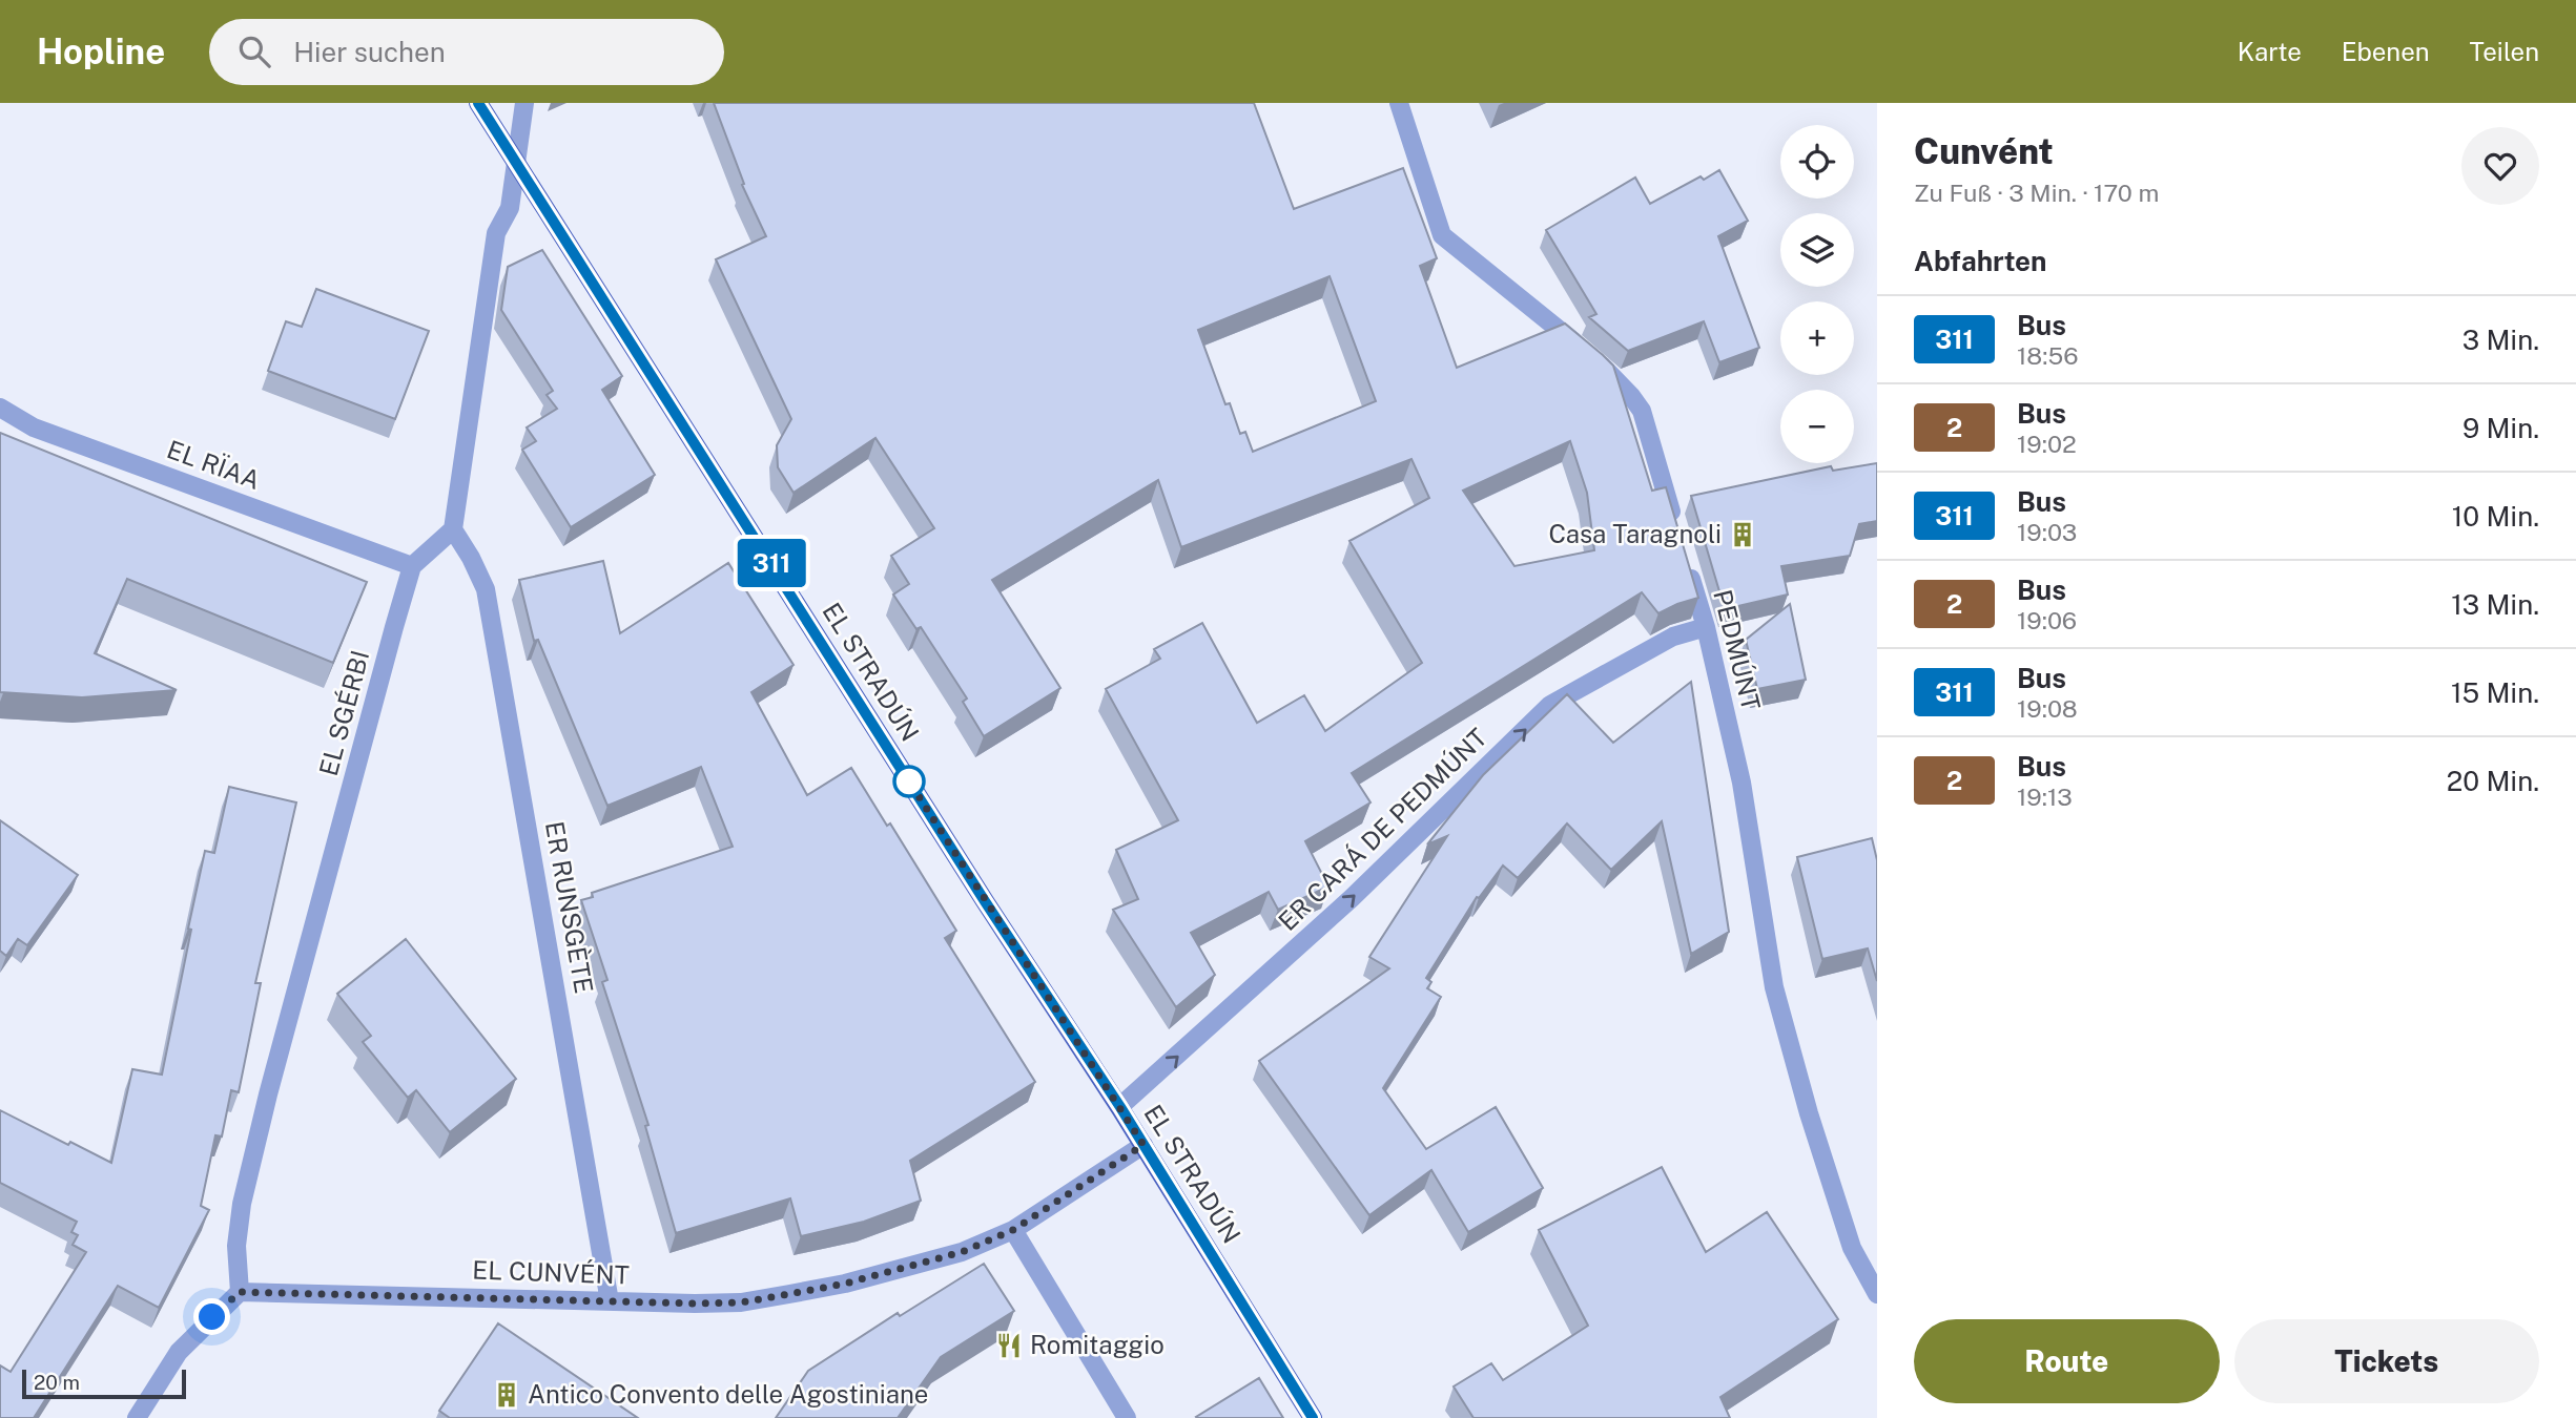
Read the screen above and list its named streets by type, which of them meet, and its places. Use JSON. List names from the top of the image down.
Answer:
{
  "streets": {
    "main road": ["EL STRADÚN"],
    "street": [
      "EL RÏAA",
      "PEDMÚNT",
      "EL SGÉRBI",
      "ER CARÁ DE PEDMÚNT",
      "ER RUNSGÈTE",
      "EL CUNVÉNT"
    ]
  },
  "crossings": [
    ["EL RÏAA", "EL SGÉRBI"],
    ["PEDMÚNT", "ER CARÁ DE PEDMÚNT"],
    ["EL STRADÚN", "ER CARÁ DE PEDMÚNT"],
    ["EL STRADÚN", "EL CUNVÉNT"],
    ["EL SGÉRBI", "EL CUNVÉNT"],
    ["ER RUNSGÈTE", "EL CUNVÉNT"]
  ],
  "one_way": ["ER CARÁ DE PEDMÚNT"],
  "places": {
    "building": ["Casa Taragnoli", "Antico Convento delle Agostiniane"],
    "restaurant": ["Romitaggio"]
  },
  "lines": ["bus line 311"],
  "scale_bar": "20 m",
  "page": {
    "header": "Hopline",
    "search": "Hier suchen",
    "nav": ["Karte", "Ebenen", "Teilen"],
    "on_map": "311",
    "heading": [
      ["Cunvént", "Zu Fuß · 3 Min. · 170 m"],
      "Abfahrten"
    ],
    "map_buttons": ["+", "−"],
    "list": [
      {
        "mark": "311",
        "name": "Bus",
        "note": "18:56",
        "value": "3 Min."
      },
      {
        "mark": "2",
        "name": "Bus",
        "note": "19:02",
        "value": "9 Min."
      },
      {
        "mark": "311",
        "name": "Bus",
        "note": "19:03",
        "value": "10 Min."
      },
      {
        "mark": "2",
        "name": "Bus",
        "note": "19:06",
        "value": "13 Min."
      },
      {
        "mark": "311",
        "name": "Bus",
        "note": "19:08",
        "value": "15 Min."
      },
      {
        "mark": "2",
        "name": "Bus",
        "note": "19:13",
        "value": "20 Min."
      }
    ],
    "buttons": ["Route", "Tickets"],
    "scale": "20 m"
  }
}
